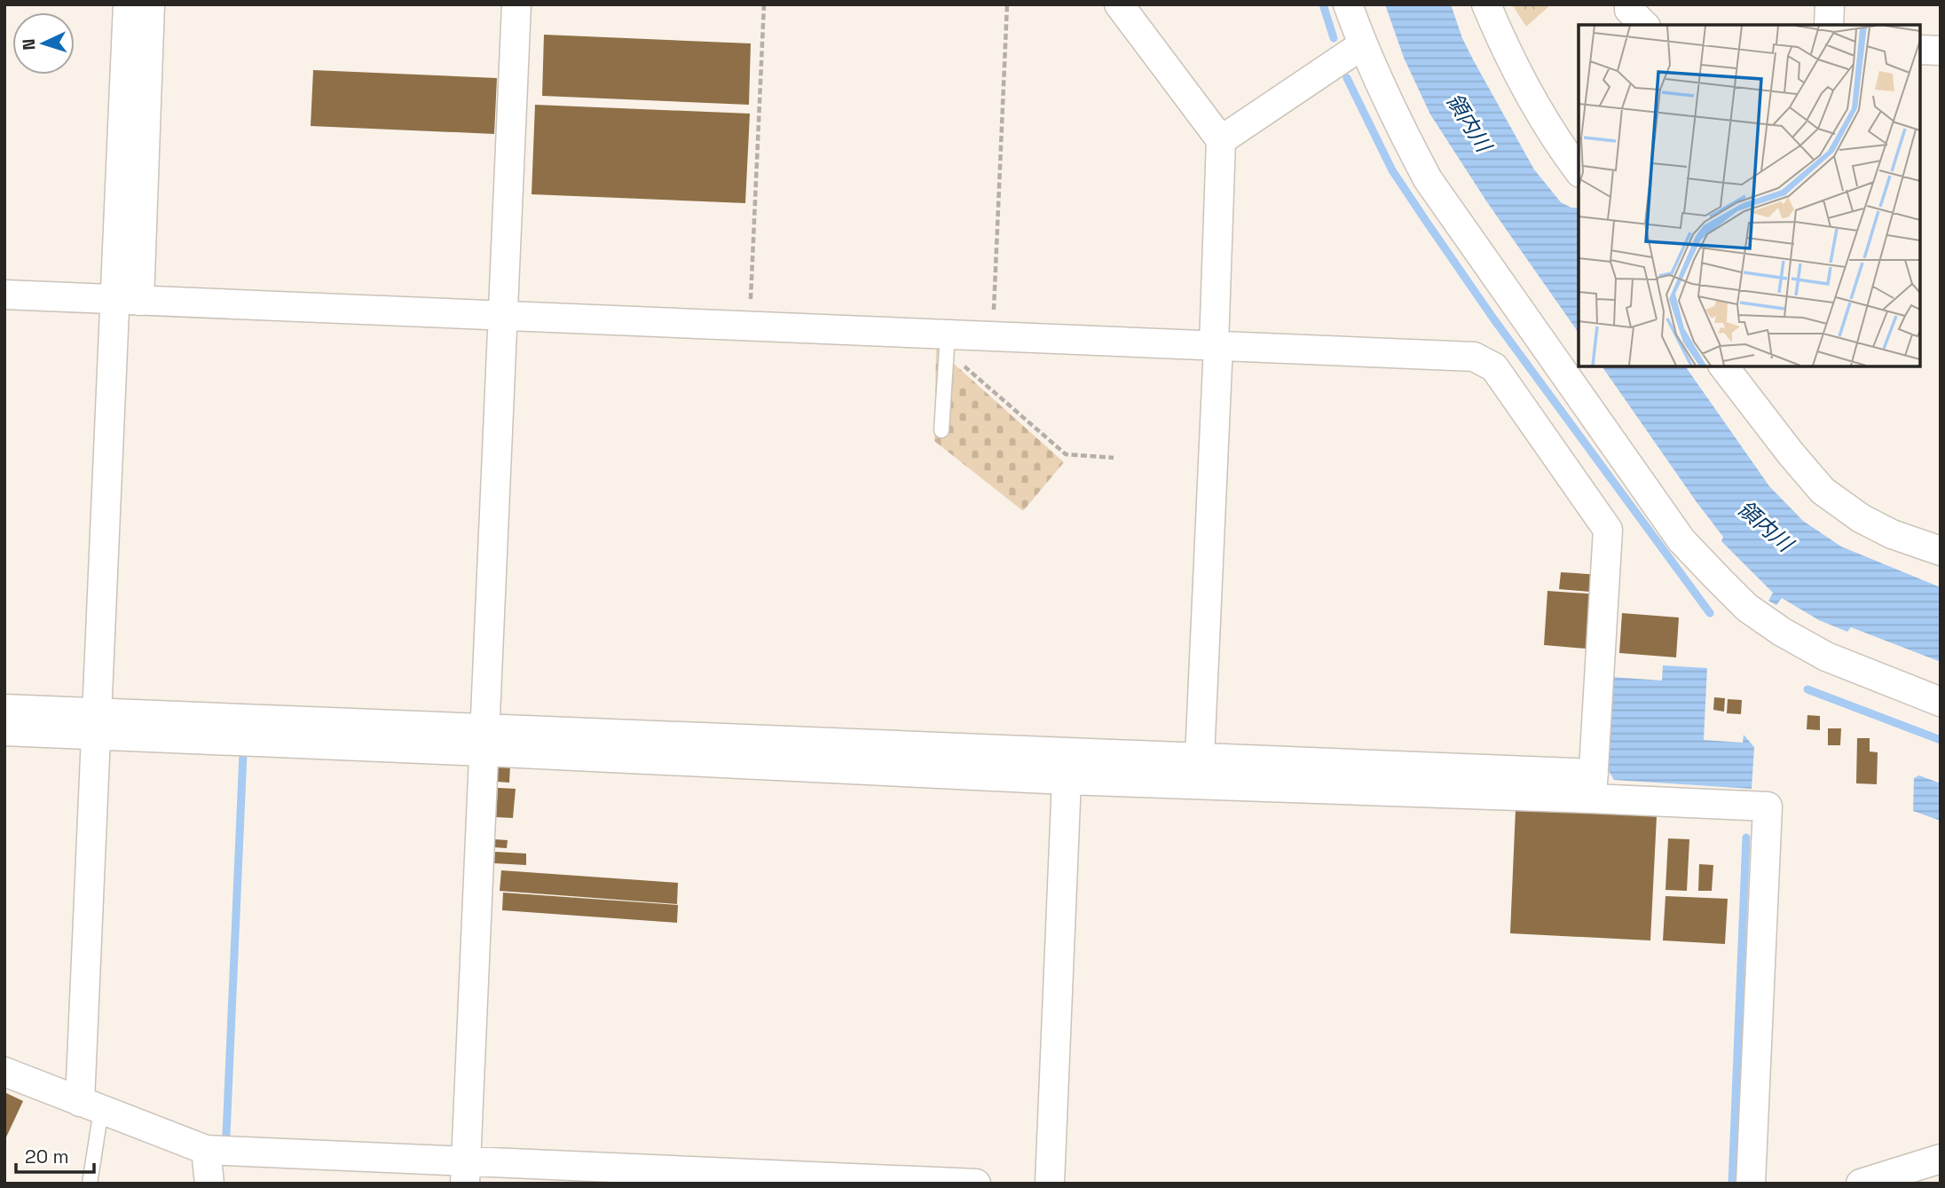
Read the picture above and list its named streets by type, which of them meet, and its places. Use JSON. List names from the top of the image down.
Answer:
{
  "water": ["領内川"],
  "scale_bar": "20 m",
  "north": "left"
}
